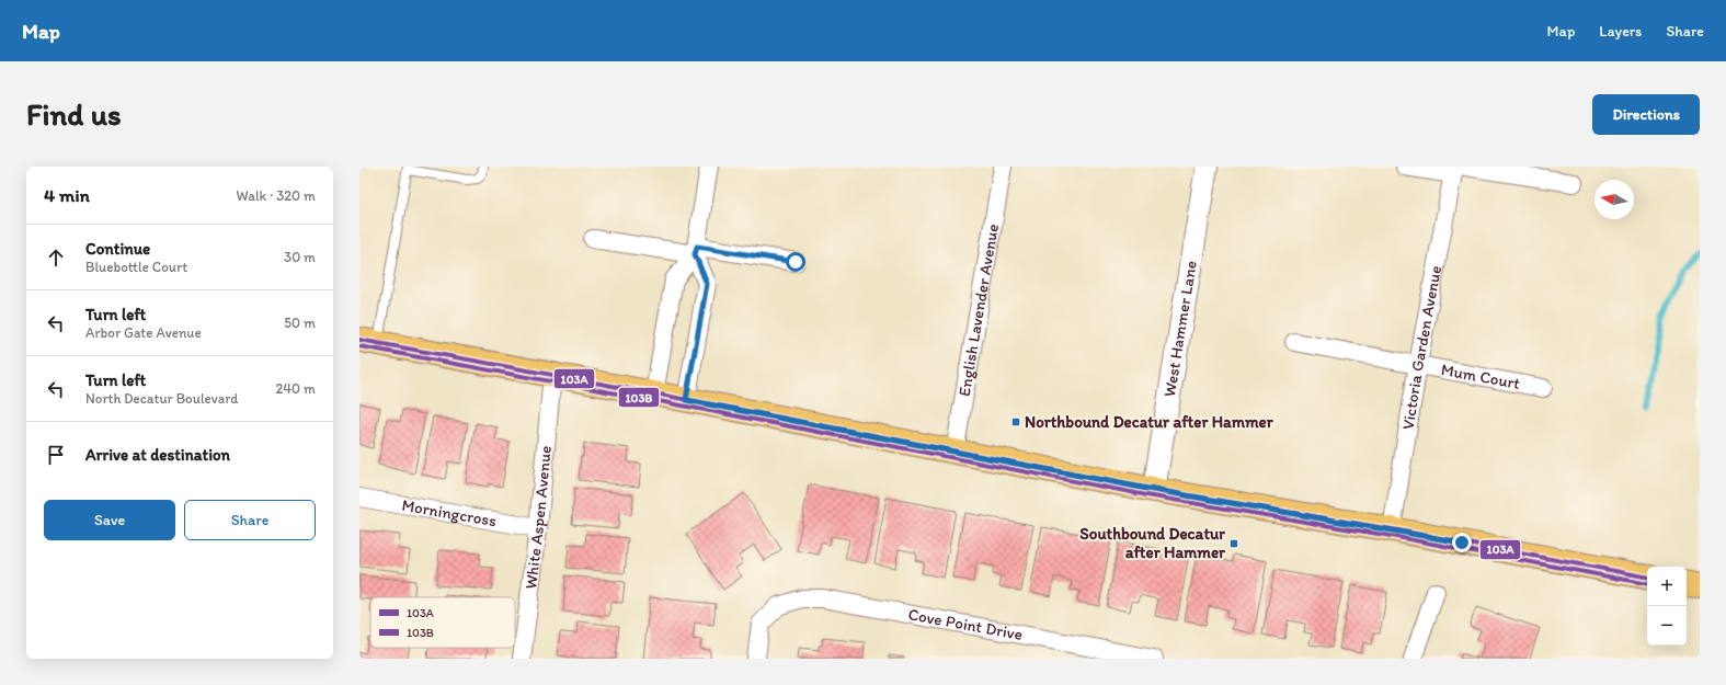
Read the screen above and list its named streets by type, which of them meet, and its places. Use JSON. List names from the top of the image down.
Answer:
{
  "streets": {
    "street": [
      "English Lavender Avenue",
      "West Hammer Lane",
      "Victoria Garden Avenue",
      "Mum Court",
      "Morningcross",
      "White Aspen Avenue",
      "Cove Point Drive"
    ]
  },
  "crossings": [
    ["Victoria Garden Avenue", "Mum Court"],
    ["Morningcross", "White Aspen Avenue"]
  ],
  "places": {
    "transit": ["Northbound Decatur after Hammer", "Southbound Decatur after Hammer"]
  },
  "lines": ["transit line 103A", "transit line 103B"],
  "legend": ["103A", "103B"],
  "north": "left",
  "page": {
    "header": "Map",
    "nav": ["Map", "Layers", "Share"],
    "buttons": [
      "Directions",
      ["Save", "Share"]
    ],
    "title": "Find us",
    "heading": ["4 min", "Walk · 320 m"],
    "list": [
      ["Continue", "Bluebottle Court", "30 m"],
      ["Turn left", "Arbor Gate Avenue", "50 m"],
      ["Turn left", "North Decatur Boulevard", "240 m"],
      "Arrive at destination"
    ],
    "map_buttons": ["+", "−"]
  }
}
